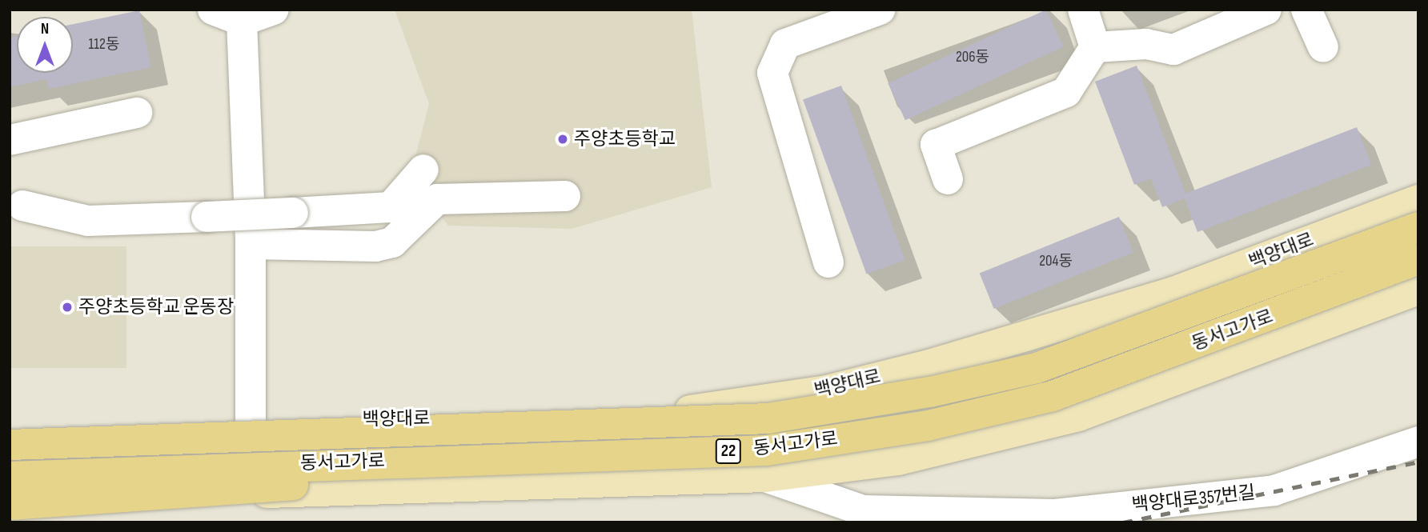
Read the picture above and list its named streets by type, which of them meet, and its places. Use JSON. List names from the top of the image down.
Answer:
{
  "streets": {
    "highway": ["동서고가로", "22"],
    "main road": ["백양대로"],
    "street": ["백양대로357번길"]
  },
  "places": ["주양초등학교", "주양초등학교 운동장"],
  "house_numbers": ["112동", "206동", "204동"],
  "north": "top"
}
